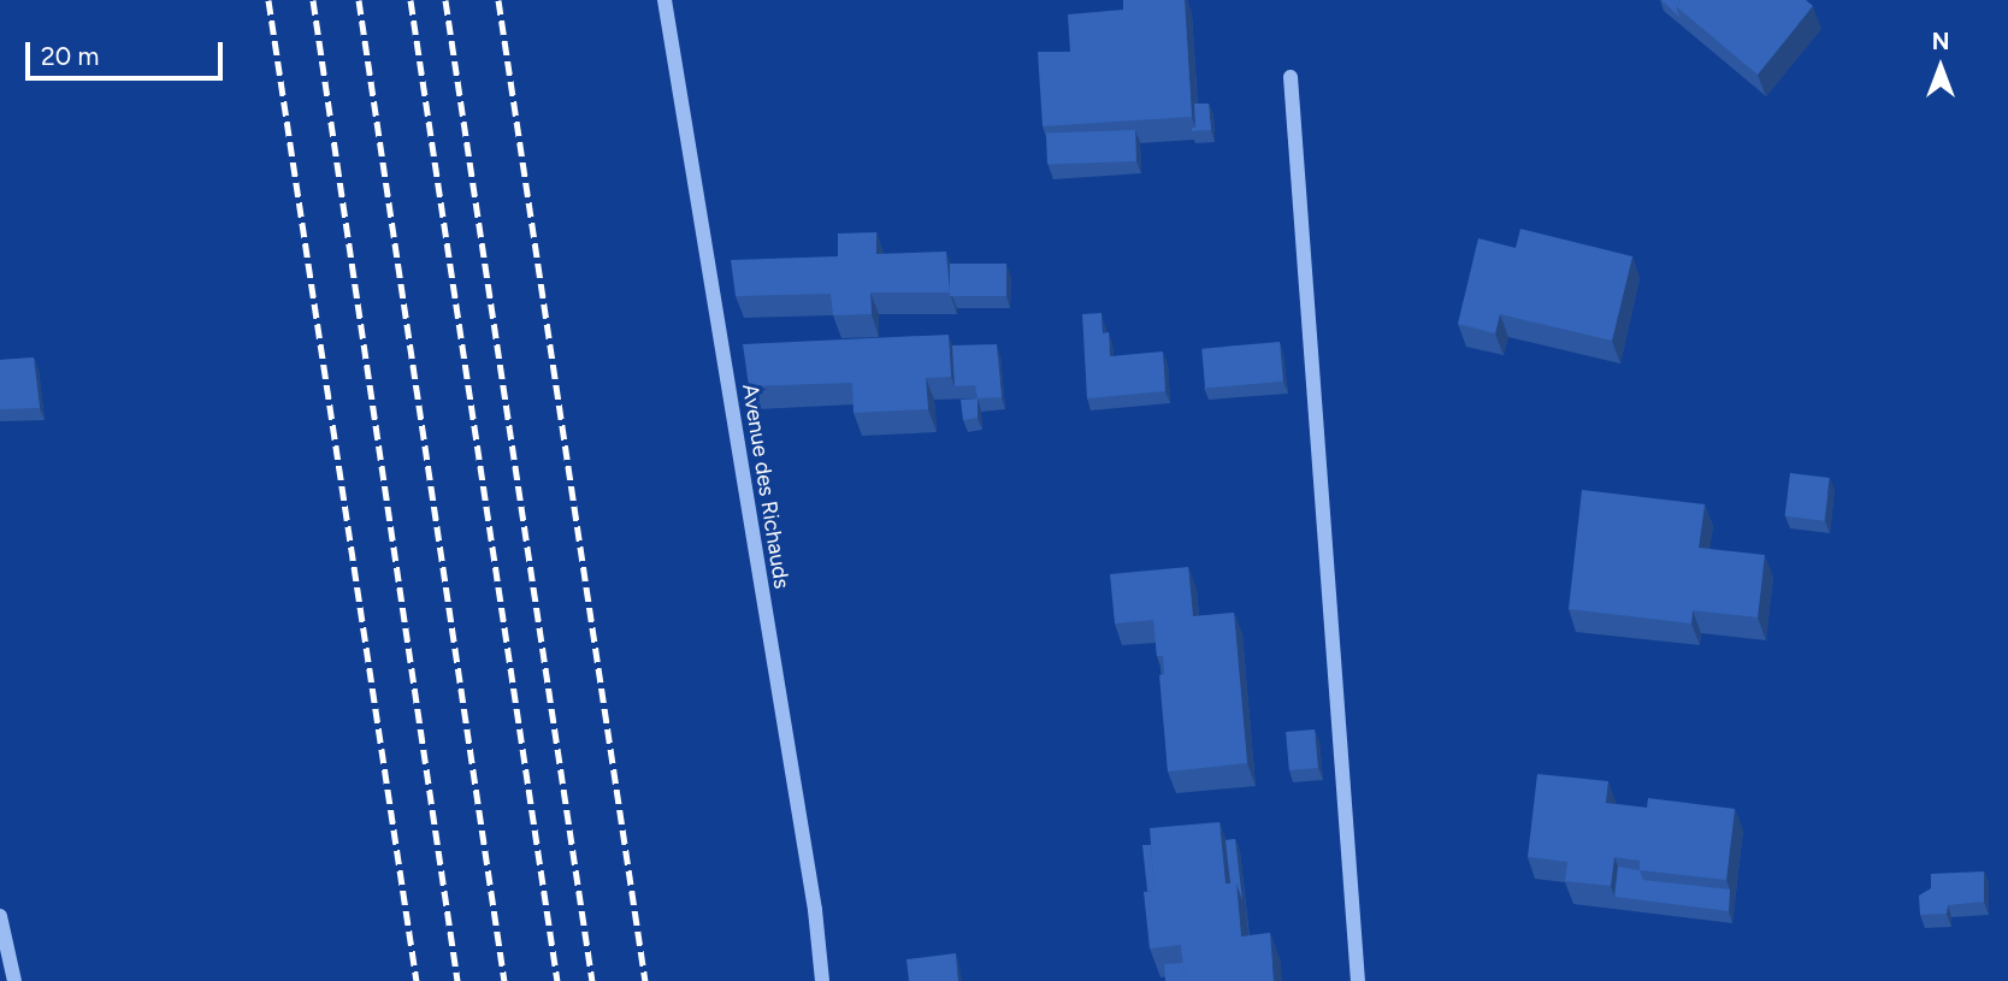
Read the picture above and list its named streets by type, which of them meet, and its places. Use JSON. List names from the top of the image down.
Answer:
{
  "streets": {
    "street": ["Avenue des Richauds"]
  },
  "scale_bar": "20 m",
  "north": "top"
}
